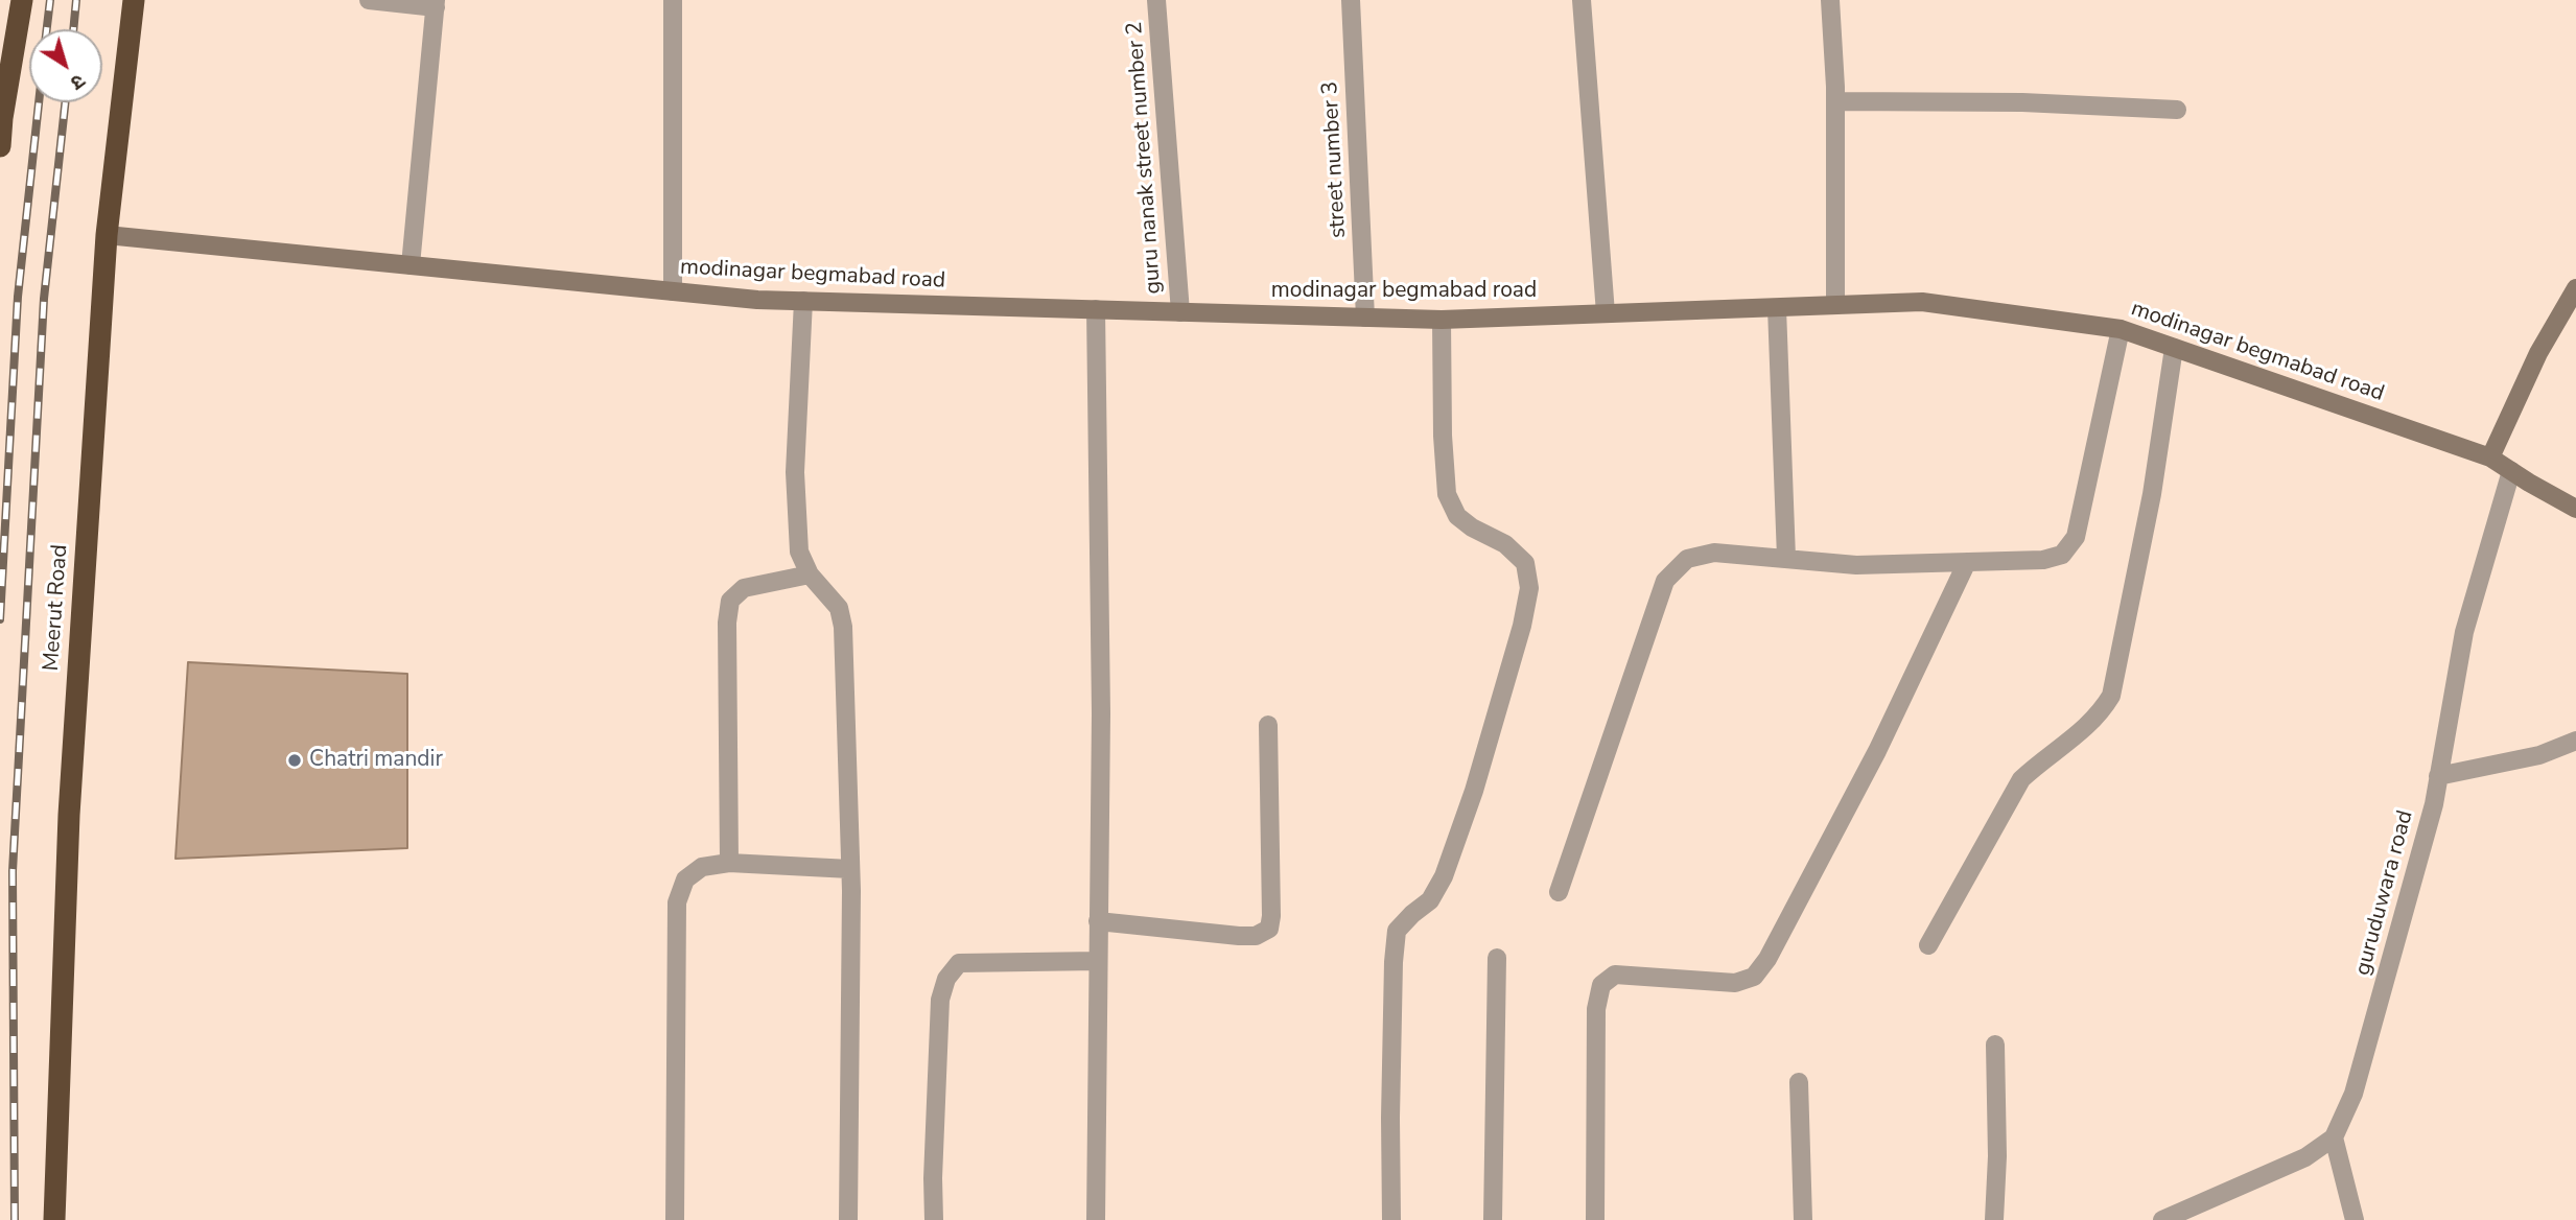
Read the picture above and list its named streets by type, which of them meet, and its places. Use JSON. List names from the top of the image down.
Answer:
{
  "streets": {
    "highway": ["Meerut Road"],
    "street": [
      "guru nanak street number 2",
      "street number 3",
      "modinagar begmabad road",
      "guruduwara road"
    ]
  },
  "crossings": [
    ["guru nanak street number 2", "modinagar begmabad road"],
    ["street number 3", "modinagar begmabad road"],
    ["modinagar begmabad road", "Meerut Road"],
    ["modinagar begmabad road", "guruduwara road"]
  ],
  "places": ["Chatri mandir"],
  "north": "bottom right"
}
